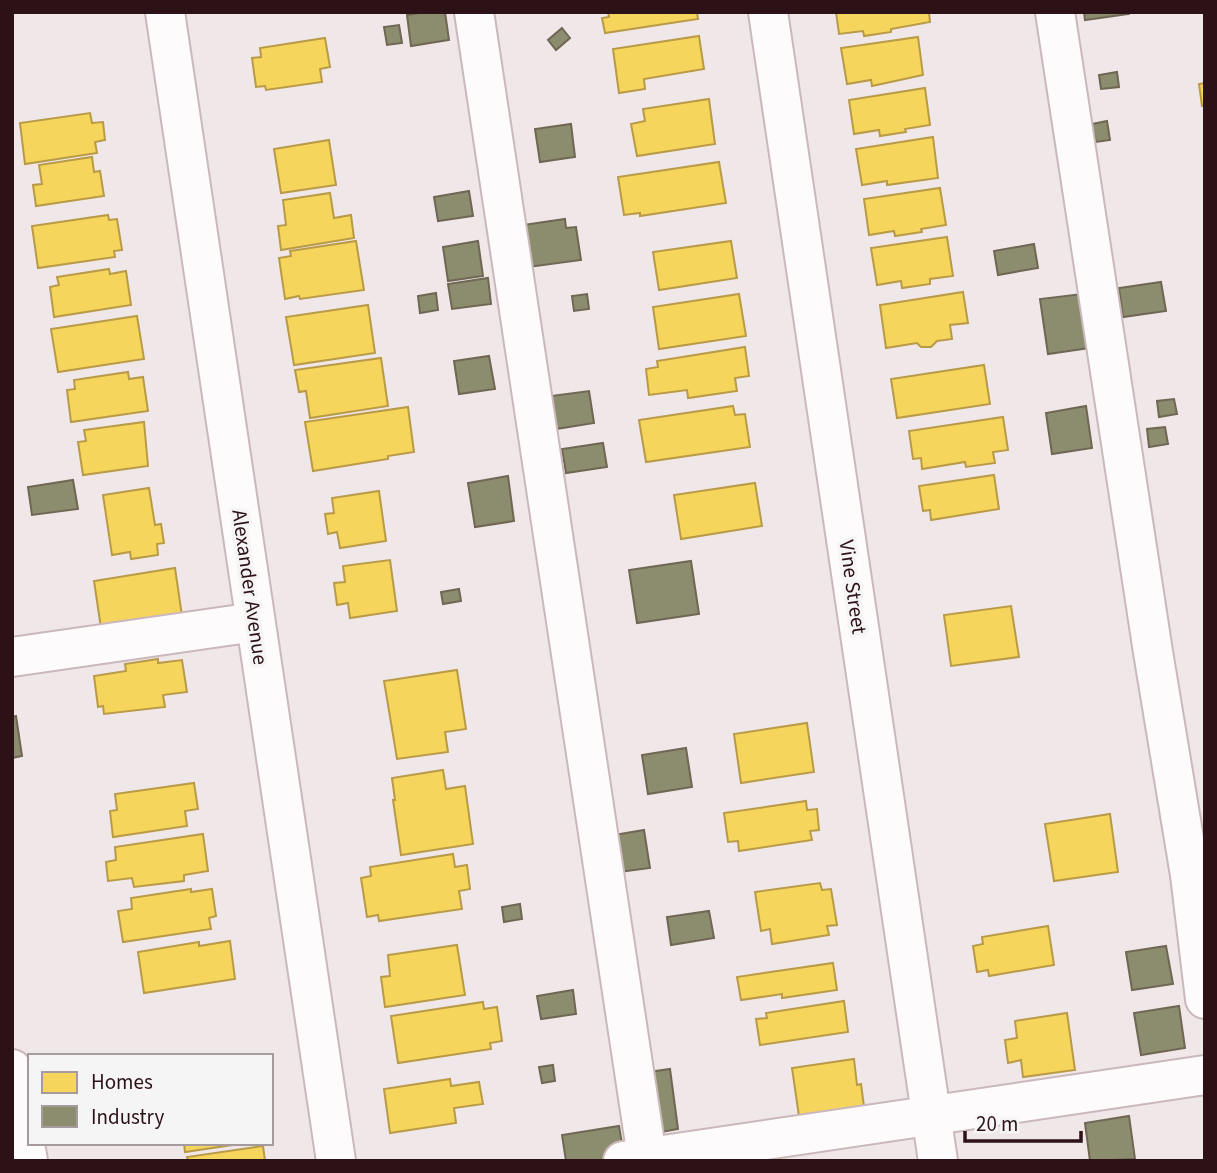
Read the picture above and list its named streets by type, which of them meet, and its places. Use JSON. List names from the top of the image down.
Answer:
{
  "streets": {
    "street": ["Alexander Avenue", "Vine Street"]
  },
  "legend": ["Homes", "Industry"],
  "scale_bar": "20 m"
}
